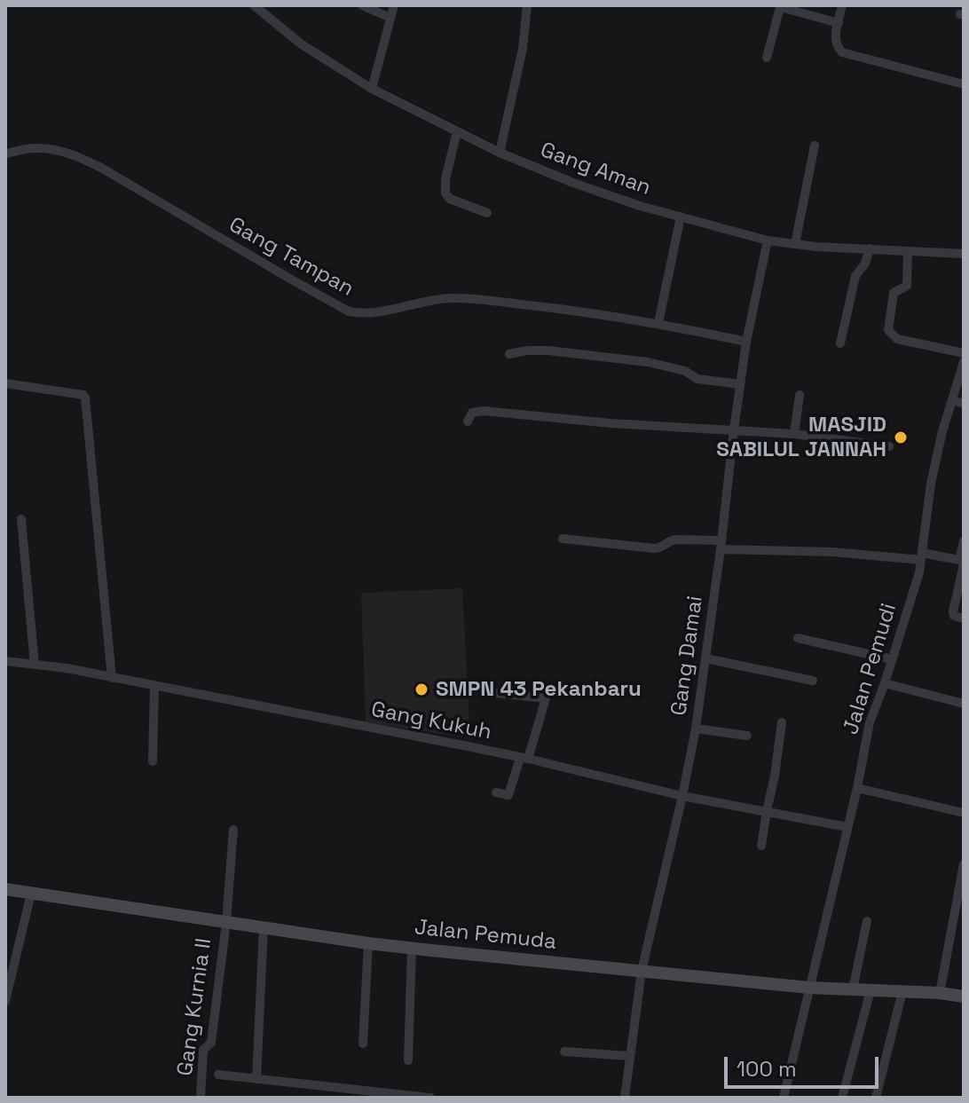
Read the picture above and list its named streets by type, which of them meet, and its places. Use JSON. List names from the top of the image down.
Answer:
{
  "streets": {
    "main road": ["Jalan Pemuda"],
    "street": [
      "Gang Aman",
      "Gang Tampan",
      "Gang Damai",
      "Jalan Pemudi",
      "Gang Kukuh",
      "Gang Kurnia II"
    ]
  },
  "crossings": [
    ["Gang Aman", "Gang Damai"],
    ["Gang Tampan", "Gang Damai"],
    ["Gang Damai", "Gang Kukuh"],
    ["Gang Damai", "Jalan Pemuda"],
    ["Jalan Pemudi", "Gang Kukuh"],
    ["Jalan Pemudi", "Jalan Pemuda"],
    ["Jalan Pemuda", "Gang Kurnia II"]
  ],
  "places": ["MASJID SABILUL JANNAH", "SMPN 43 Pekanbaru"],
  "scale_bar": "100 m"
}
